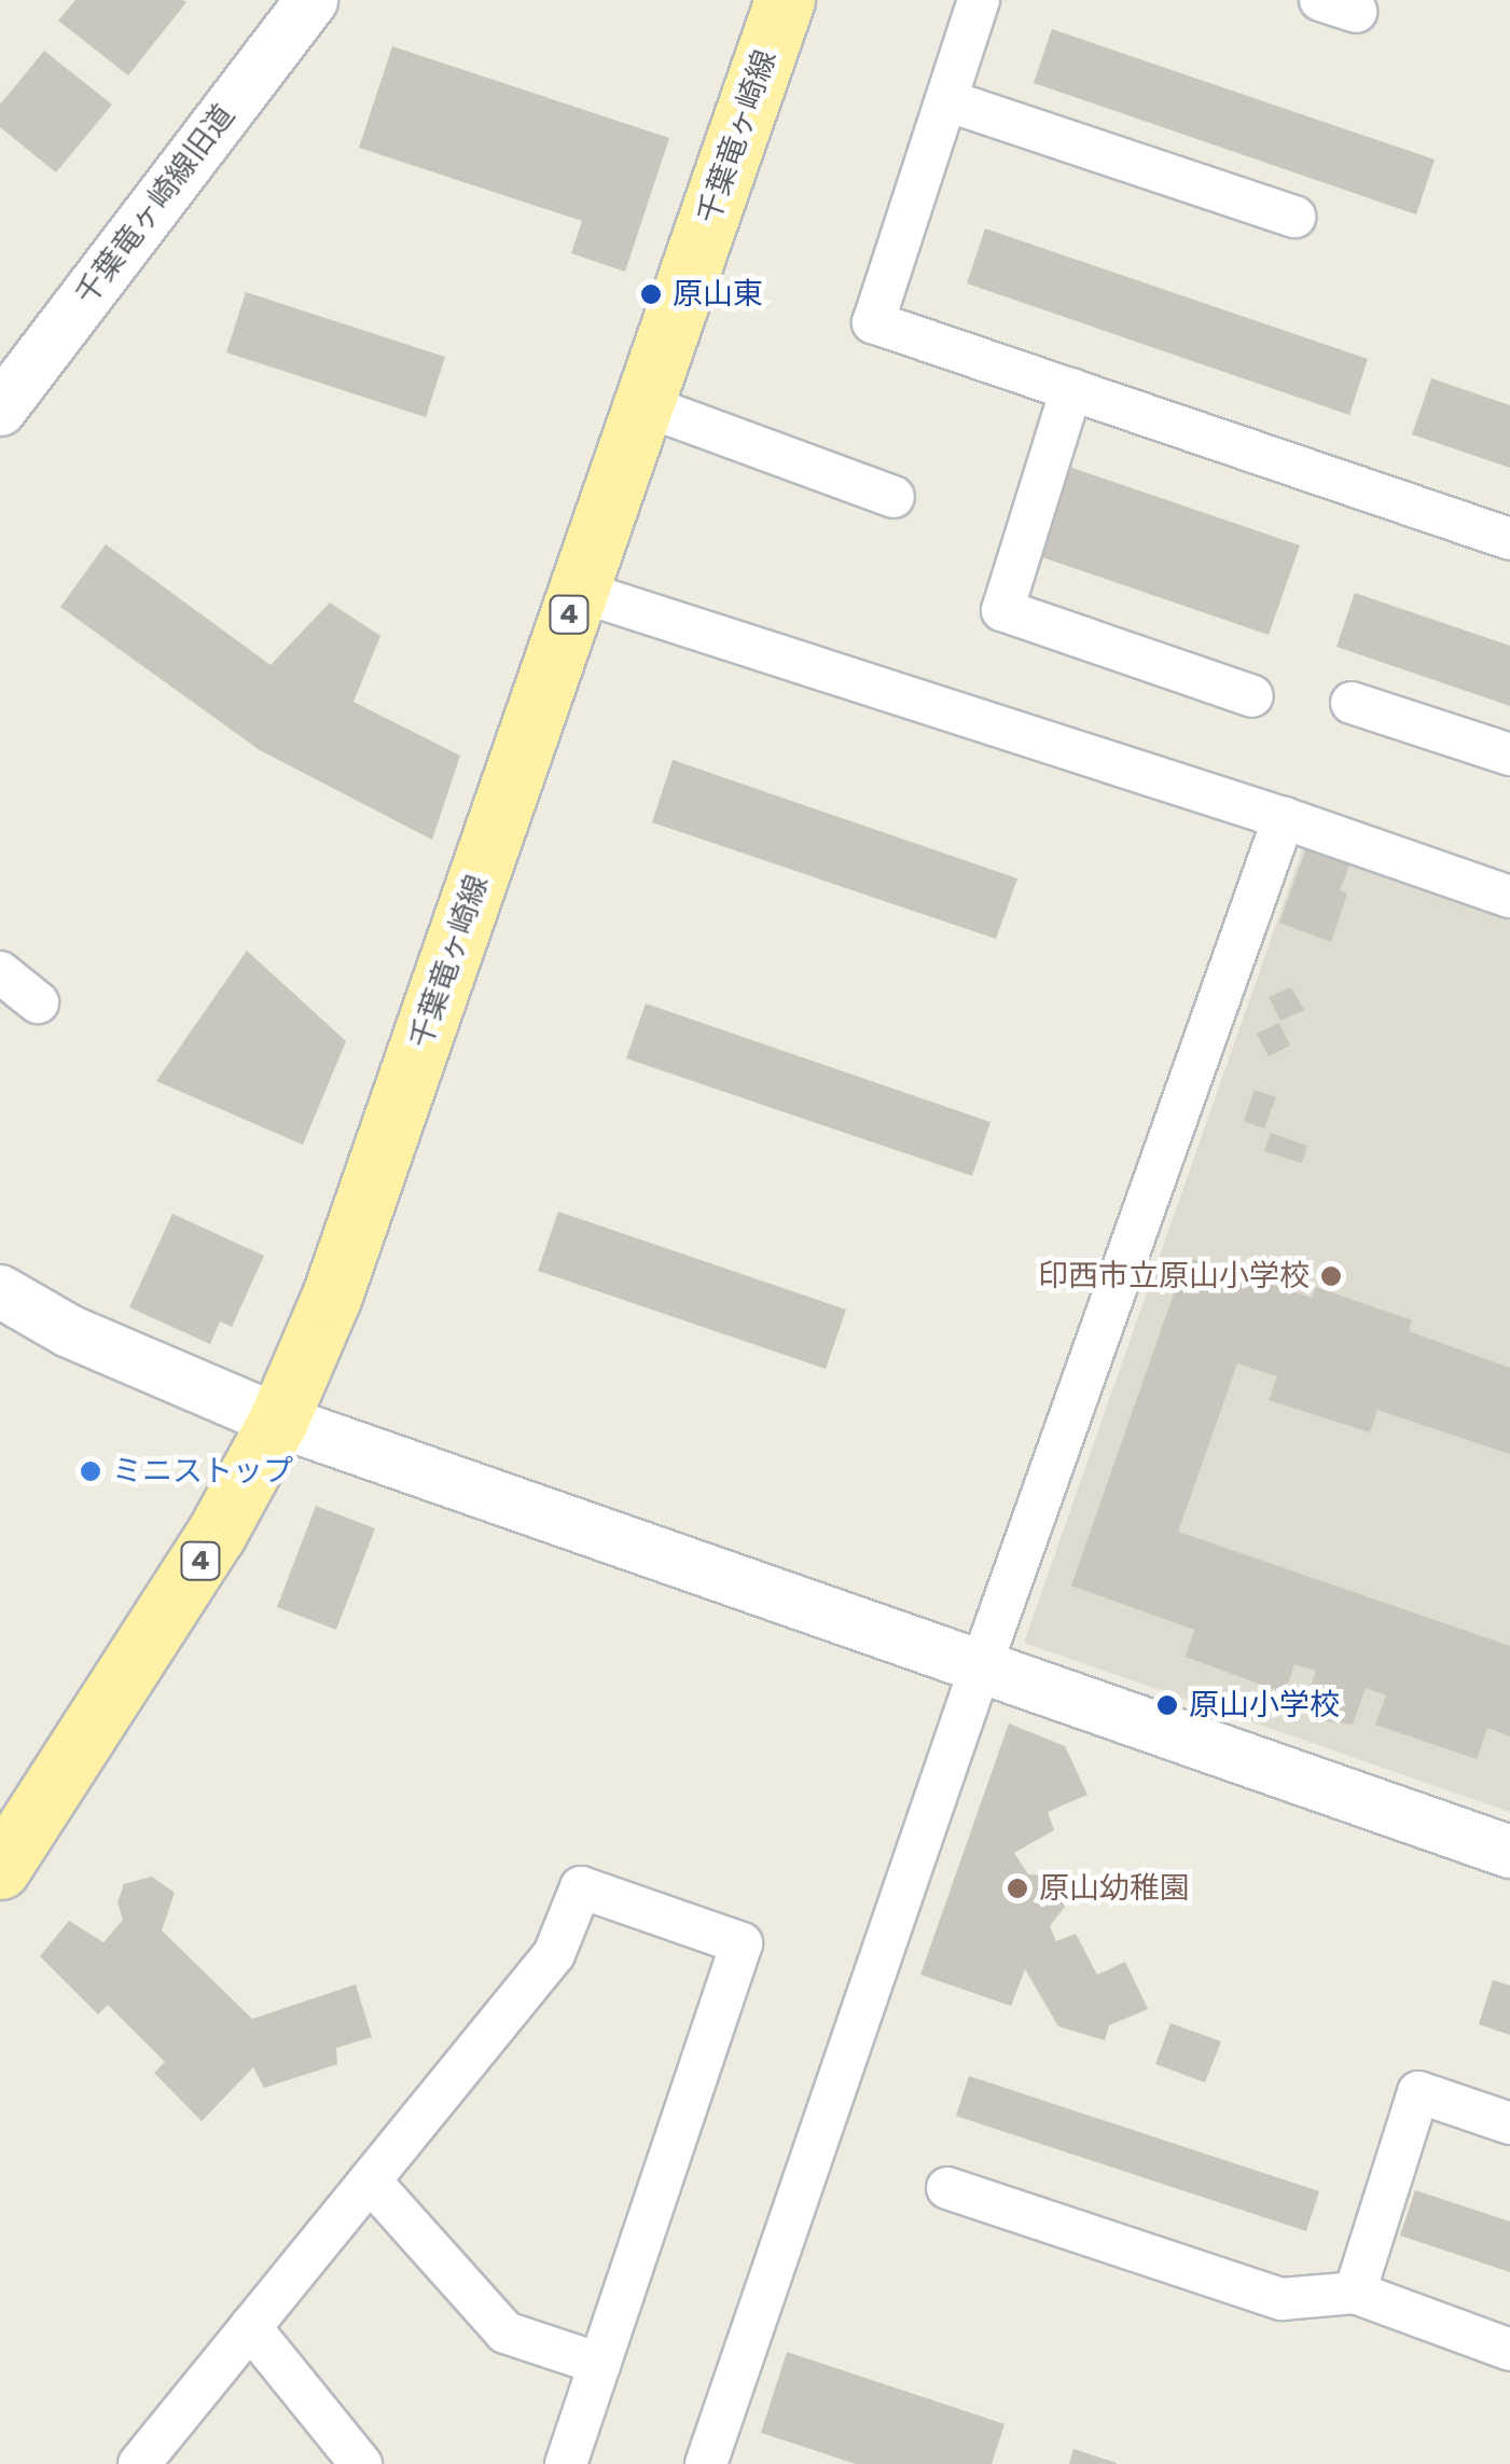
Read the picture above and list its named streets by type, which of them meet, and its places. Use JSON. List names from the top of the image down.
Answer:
{
  "streets": {
    "main road": ["千葉竜ヶ崎線", "4"],
    "street": ["千葉竜ヶ崎線旧道"]
  },
  "places": [
    "原山東",
    "印西市立原山小学校",
    "ミニストップ",
    "原山小学校",
    "原山幼稚園"
  ]
}
